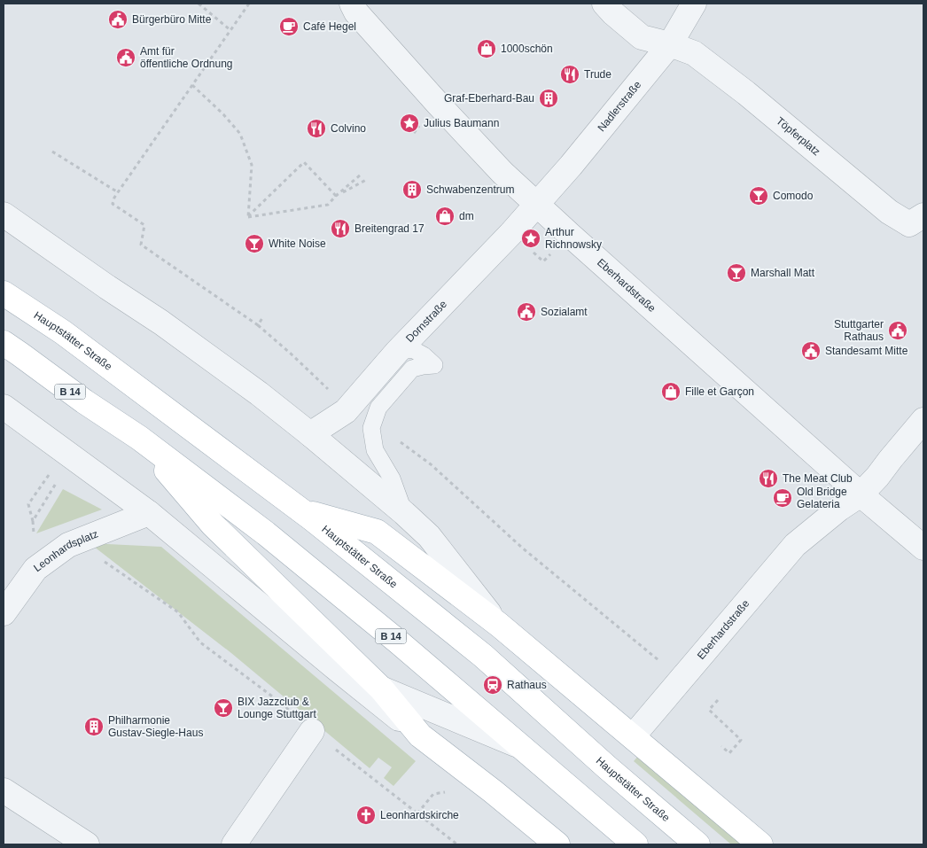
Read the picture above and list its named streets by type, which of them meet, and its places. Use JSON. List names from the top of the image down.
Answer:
{
  "streets": {
    "main road": ["Hauptstätter Straße", "B 14"],
    "street": [
      "Nadlerstraße",
      "Töpferplatz",
      "Eberhardstraße",
      "Dornstraße",
      "Leonhardsplatz"
    ]
  },
  "crossings": [
    ["Nadlerstraße", "Töpferplatz"],
    ["Nadlerstraße", "Eberhardstraße"],
    ["Nadlerstraße", "Dornstraße"],
    ["Eberhardstraße", "Dornstraße"]
  ],
  "places": {
    "public building": [
      "Bürgerbüro Mitte",
      "Amt für öffentliche Ordnung",
      "Sozialamt",
      "Stuttgarter Rathaus",
      "Standesamt Mitte"
    ],
    "cafe": ["Café Hegel", "Old Bridge Gelateria"],
    "shop": ["1000schön", "dm", "Fille et Garçon"],
    "restaurant": [
      "Trude",
      "Colvino",
      "Breitengrad 17",
      "The Meat Club"
    ],
    "building": ["Graf-Eberhard-Bau", "Schwabenzentrum", "Philharmonie Gustav-Siegle-Haus"],
    "place": ["Julius Baumann", "Arthur Richnowsky"],
    "bar": [
      "Comodo",
      "White Noise",
      "Marshall Matt",
      "BIX Jazzclub & Lounge Stuttgart"
    ],
    "station": ["Rathaus"],
    "church": ["Leonhardskirche"]
  }
}
